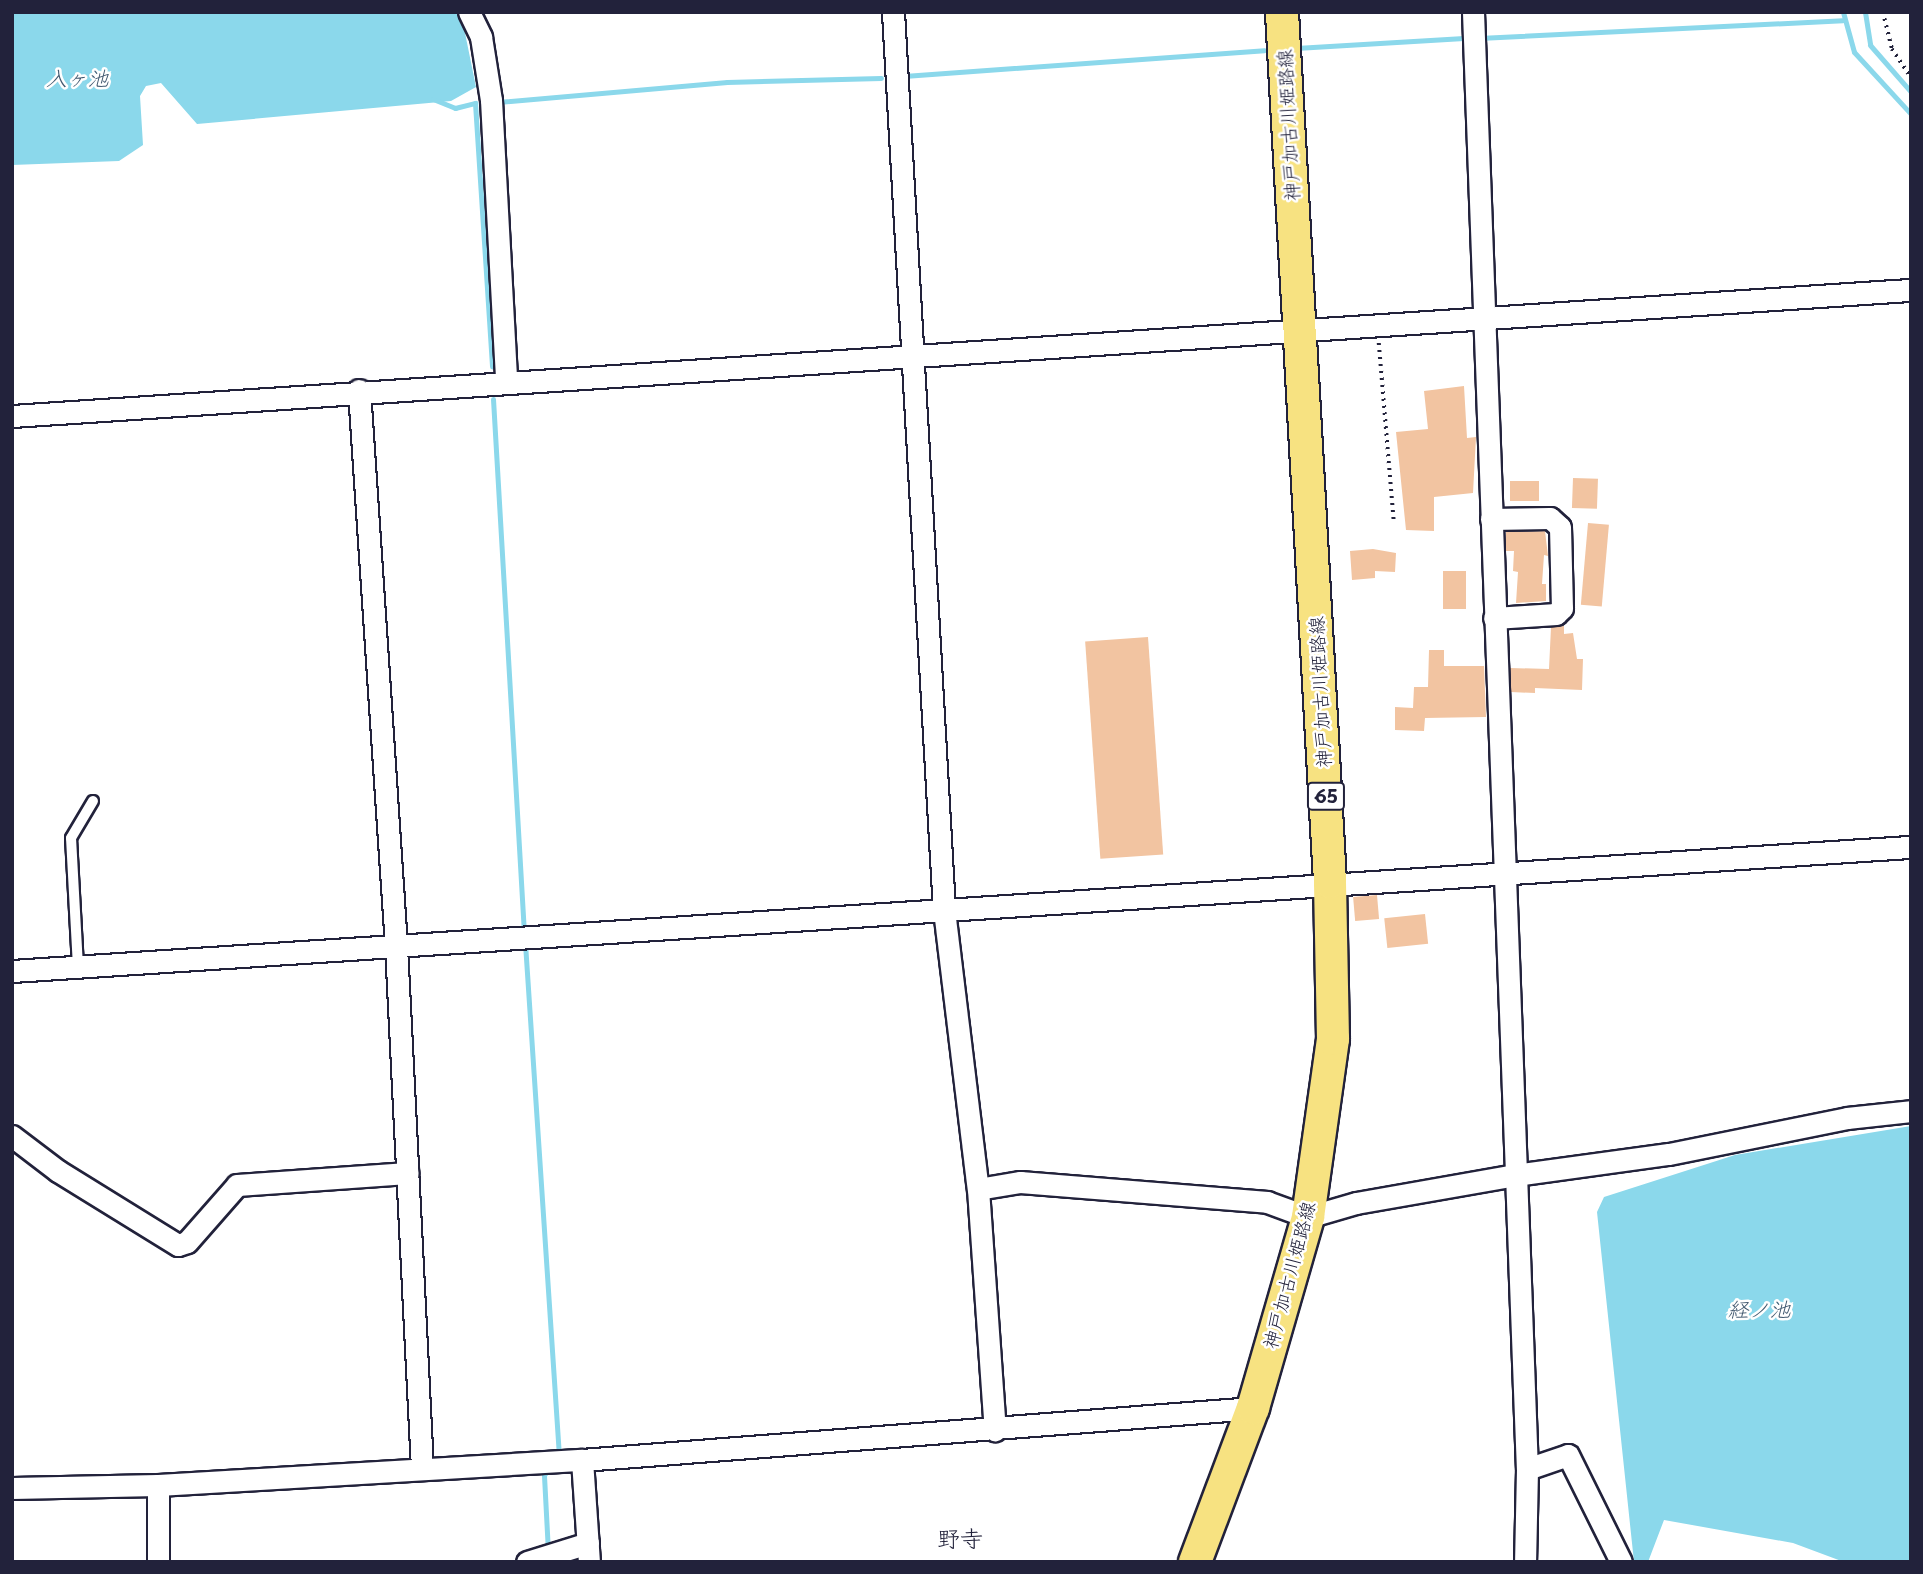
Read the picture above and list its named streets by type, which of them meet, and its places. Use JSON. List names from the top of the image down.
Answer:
{
  "streets": {
    "main road": ["神戸加古川姫路線", "65"]
  },
  "districts": ["野寺"],
  "water": ["入ヶ池", "経ノ池"]
}
